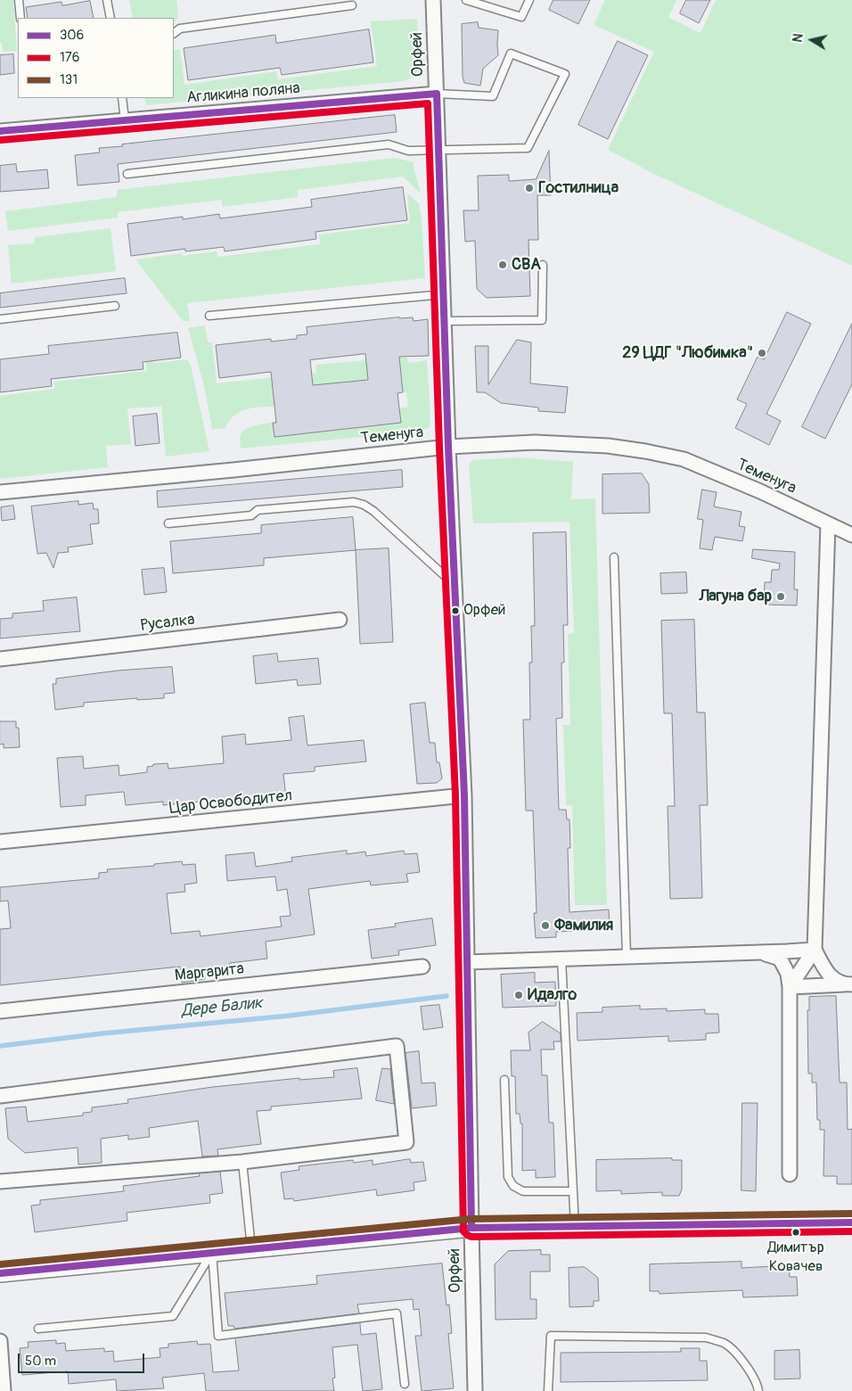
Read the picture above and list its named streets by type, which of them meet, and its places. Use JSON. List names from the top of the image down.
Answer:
{
  "streets": {
    "street": [
      "Орфей",
      "Агликина поляна",
      "Теменуга",
      "Русалка",
      "Цар Освободител",
      "Маргарита"
    ]
  },
  "crossings": [
    ["Орфей", "Агликина поляна"],
    ["Орфей", "Теменуга"],
    ["Орфей", "Цар Освободител"]
  ],
  "water": ["Дере Балик"],
  "places": [
    "Гостилница",
    "CBA",
    "29 ЦДГ \"Любимка\"",
    "Лагуна бар",
    "Орфей",
    "Фамилия",
    "Идалго",
    "Димитър Ковачев"
  ],
  "lines": ["transit line 306", "transit line 176", "transit line 131"],
  "legend": ["306", "176", "131"],
  "scale_bar": "50 m",
  "north": "left"
}
